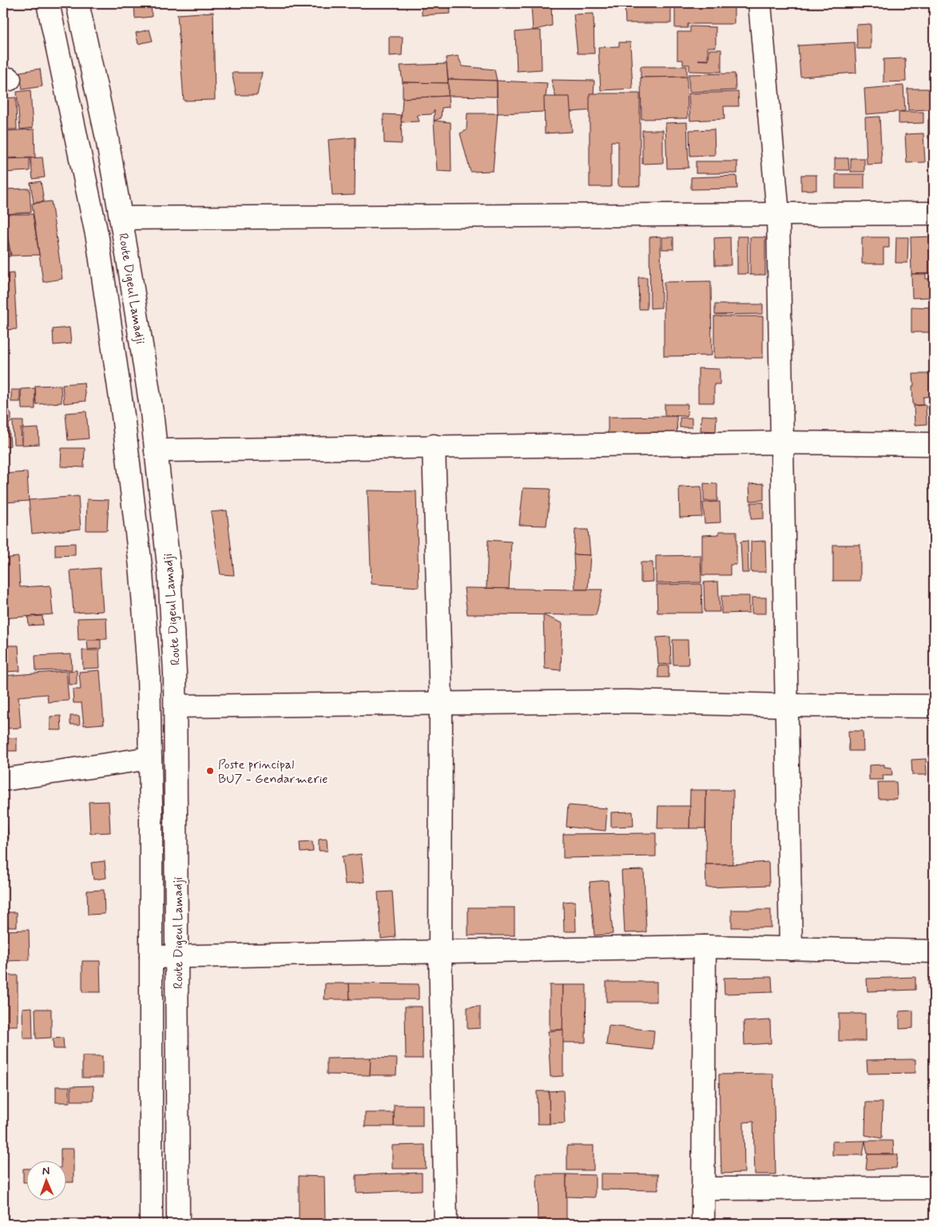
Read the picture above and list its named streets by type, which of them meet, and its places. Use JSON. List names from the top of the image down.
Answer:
{
  "streets": {
    "street": ["Route Digeul Lamadji"]
  },
  "places": ["Poste principal BU7 - Gendarmerie"],
  "north": "top"
}
